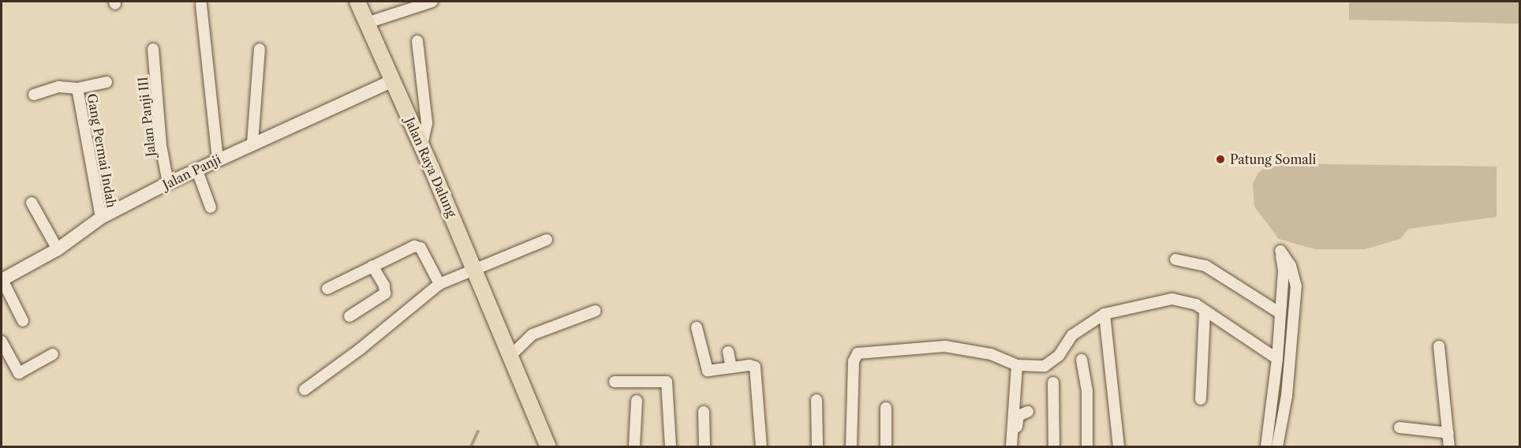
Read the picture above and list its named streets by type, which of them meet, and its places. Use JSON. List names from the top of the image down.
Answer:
{
  "streets": {
    "main road": ["Jalan Raya Dalung"],
    "street": ["Jalan Panji III", "Gang Permai Indah", "Jalan Panji"]
  },
  "crossings": [
    ["Jalan Panji III", "Jalan Panji"],
    ["Gang Permai Indah", "Jalan Panji"],
    ["Jalan Raya Dalung", "Jalan Panji"]
  ],
  "places": ["Patung Somali"]
}
